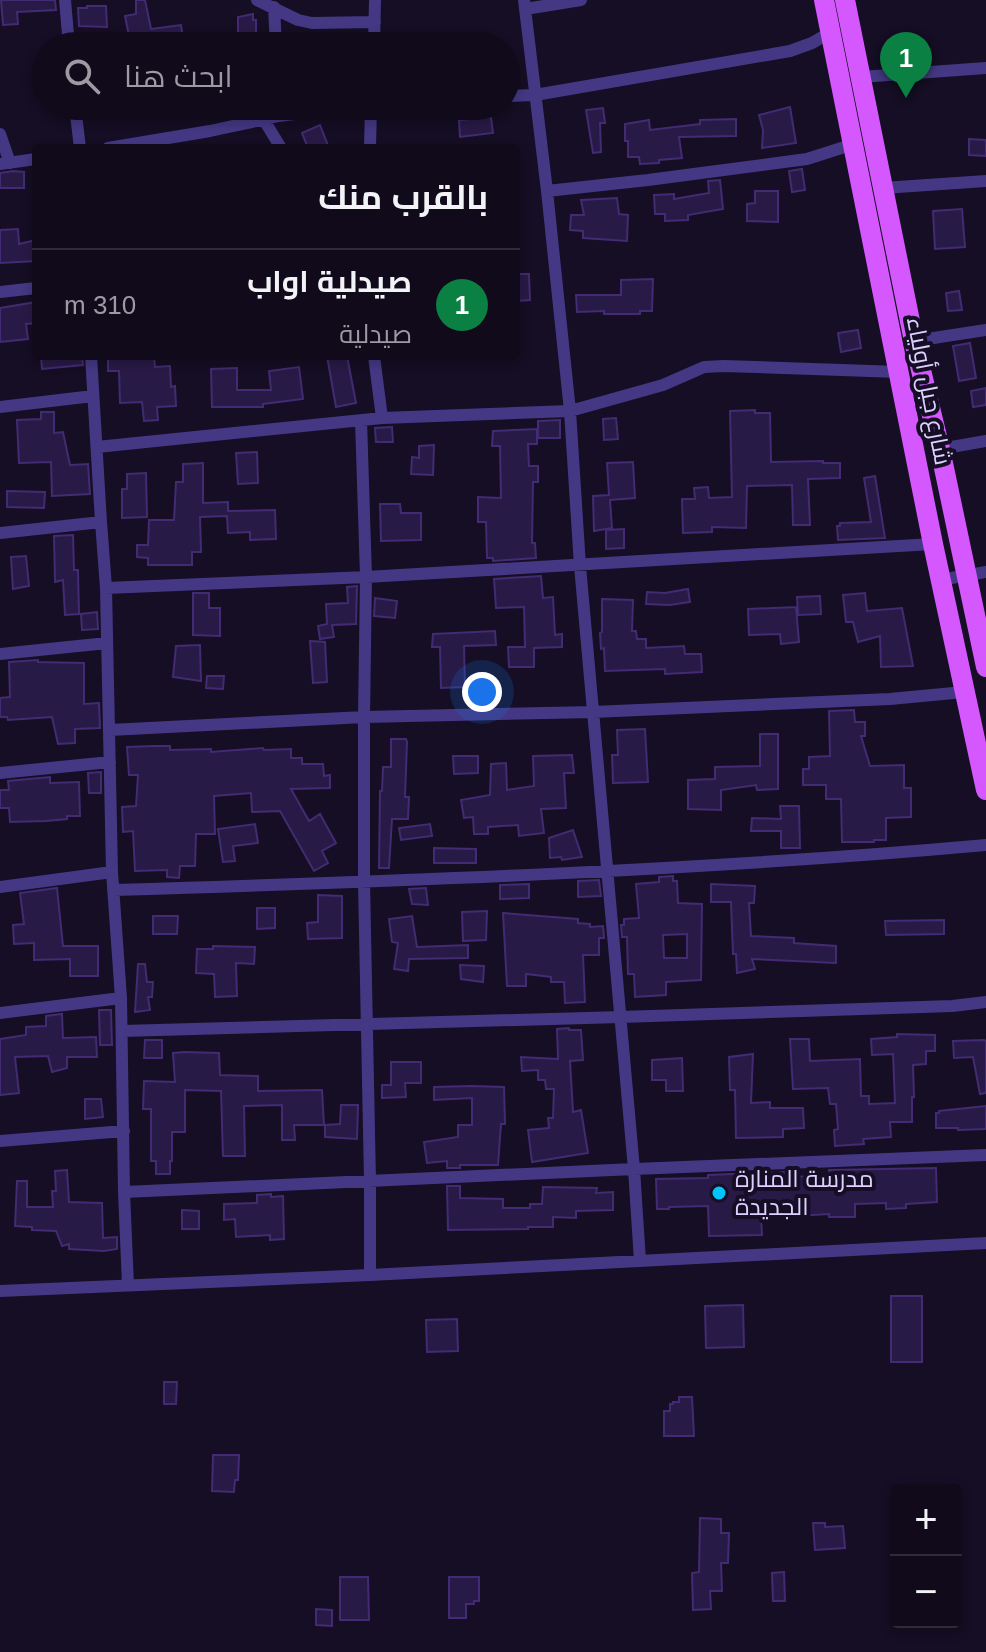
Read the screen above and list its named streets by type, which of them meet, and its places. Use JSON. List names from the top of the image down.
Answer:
{
  "streets": {
    "main road": ["شارع جبل أولياء"]
  },
  "places": ["مدرسة المنارة الجديدة"],
  "page": {
    "pins": "1",
    "search": "ابحث هنا",
    "heading": "بالقرب منك",
    "list": [
      {
        "mark": "1",
        "name": "صيدلية اواب",
        "note": "صيدلية",
        "value": "310 m"
      }
    ],
    "map_buttons": ["+", "−"]
  }
}
